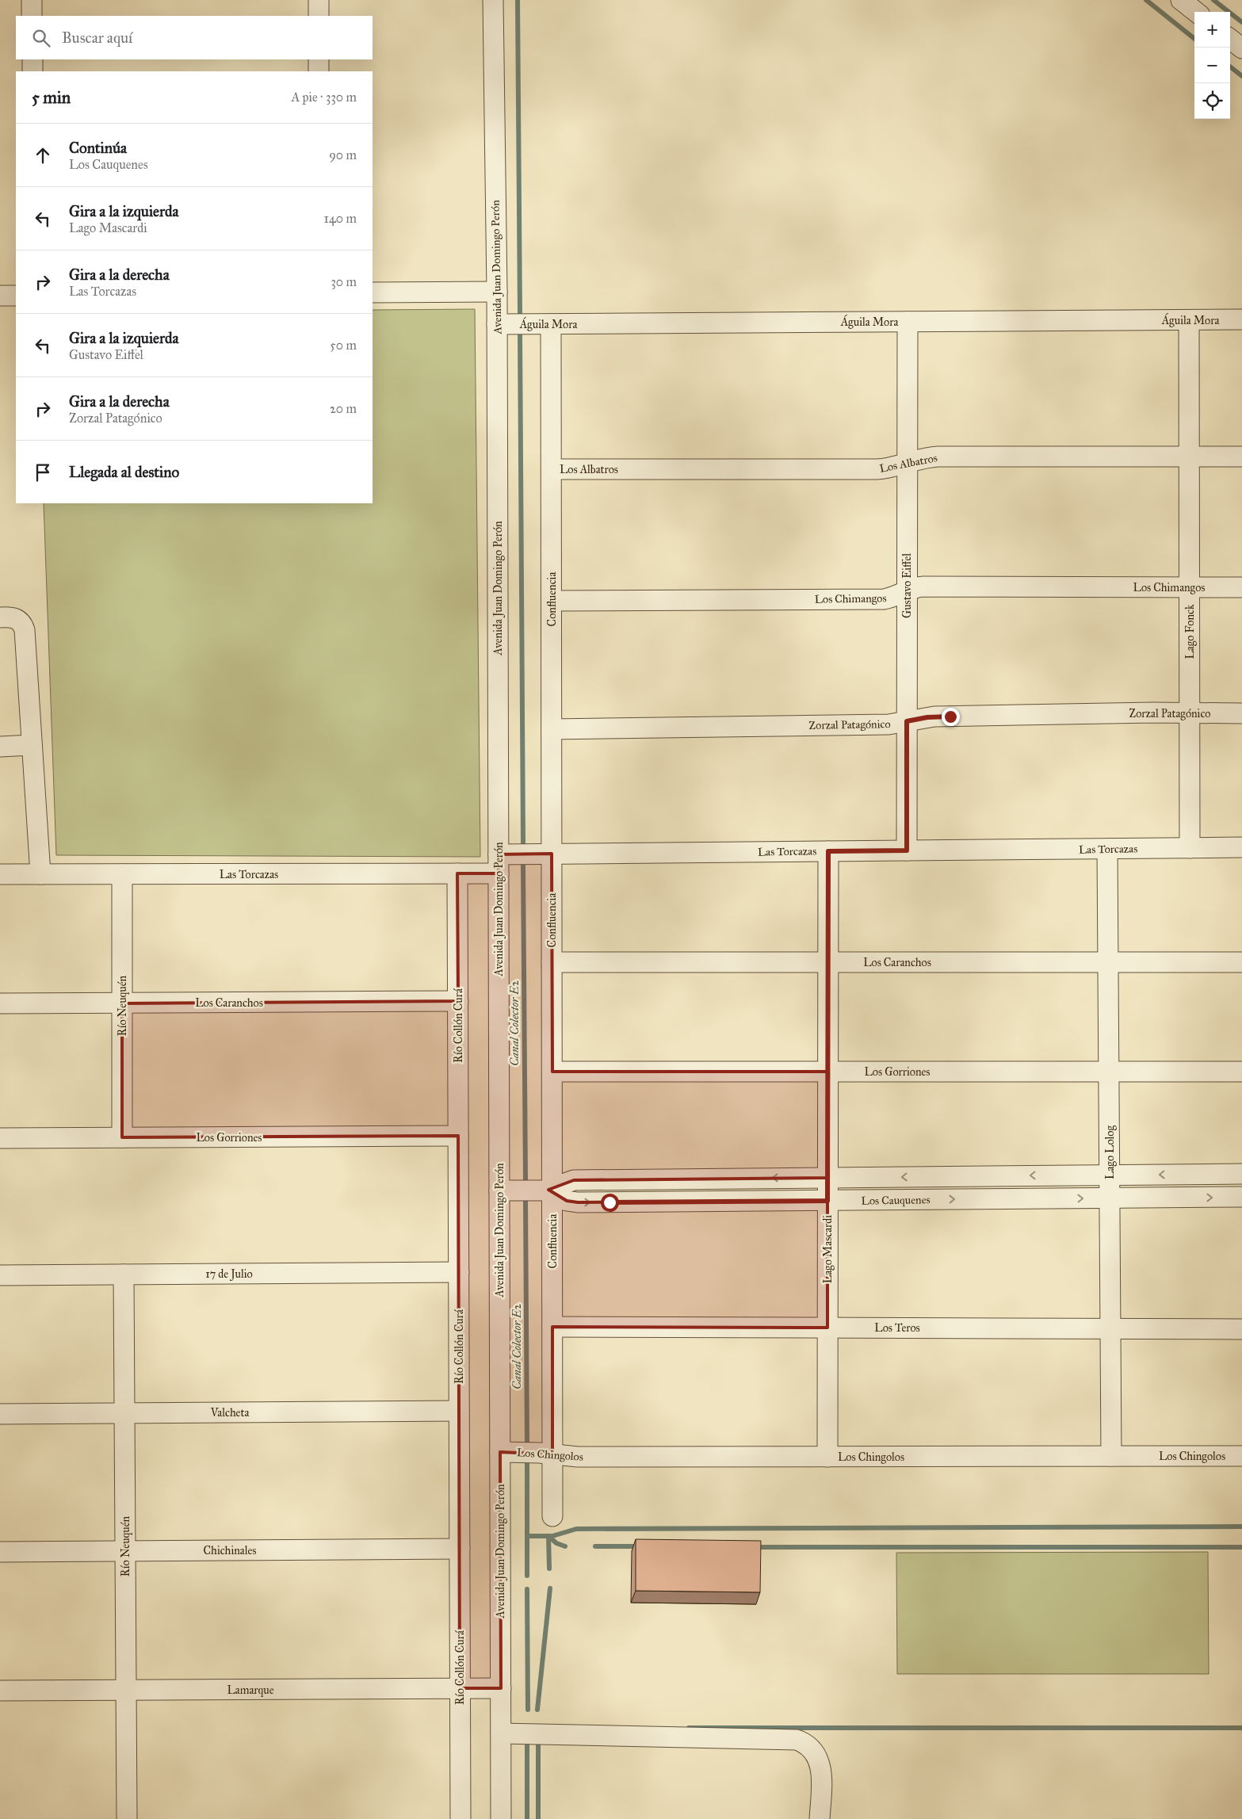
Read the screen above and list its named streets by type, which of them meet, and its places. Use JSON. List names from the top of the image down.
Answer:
{
  "streets": {
    "street": [
      "Avenida Juan Domingo Perón",
      "Águila Mora",
      "Los Albatros",
      "Gustavo Eiffel",
      "Los Chimangos",
      "Confluencia",
      "Lago Fonck",
      "Zorzal Patagónico",
      "Las Torcazas",
      "Los Caranchos",
      "Río Neuquén",
      "Río Collón Curá",
      "Los Gorriones",
      "Lago Lolog",
      "Los Cauquenes",
      "Lago Mascardi",
      "17 de Julio",
      "Los Teros",
      "Valcheta",
      "Los Chingolos",
      "Chichinales",
      "Lamarque"
    ]
  },
  "crossings": [
    ["Avenida Juan Domingo Perón", "Águila Mora"],
    ["Avenida Juan Domingo Perón", "Las Torcazas"],
    ["Avenida Juan Domingo Perón", "Los Cauquenes"],
    ["Avenida Juan Domingo Perón", "Los Chingolos"],
    ["Avenida Juan Domingo Perón", "Lamarque"],
    ["Águila Mora", "Gustavo Eiffel"],
    ["Águila Mora", "Confluencia"],
    ["Águila Mora", "Lago Fonck"],
    ["Los Albatros", "Gustavo Eiffel"],
    ["Los Albatros", "Confluencia"],
    ["Los Albatros", "Lago Fonck"],
    ["Gustavo Eiffel", "Los Chimangos"],
    ["Gustavo Eiffel", "Zorzal Patagónico"],
    ["Gustavo Eiffel", "Las Torcazas"],
    ["Los Chimangos", "Confluencia"],
    ["Los Chimangos", "Lago Fonck"],
    ["Confluencia", "Zorzal Patagónico"],
    ["Confluencia", "Las Torcazas"],
    ["Confluencia", "Los Caranchos"],
    ["Confluencia", "Los Gorriones"],
    ["Confluencia", "Los Cauquenes"],
    ["Confluencia", "Los Teros"],
    ["Confluencia", "Los Chingolos"],
    ["Lago Fonck", "Zorzal Patagónico"],
    ["Lago Fonck", "Las Torcazas"],
    ["Las Torcazas", "Río Neuquén"],
    ["Las Torcazas", "Río Collón Curá"],
    ["Las Torcazas", "Lago Lolog"],
    ["Las Torcazas", "Lago Mascardi"],
    ["Los Caranchos", "Río Neuquén"],
    ["Los Caranchos", "Río Collón Curá"],
    ["Los Caranchos", "Lago Lolog"],
    ["Los Caranchos", "Lago Mascardi"],
    ["Río Neuquén", "Los Gorriones"],
    ["Río Neuquén", "17 de Julio"],
    ["Río Neuquén", "Valcheta"],
    ["Río Neuquén", "Chichinales"],
    ["Río Neuquén", "Lamarque"],
    ["Río Collón Curá", "Los Gorriones"],
    ["Río Collón Curá", "17 de Julio"],
    ["Río Collón Curá", "Valcheta"],
    ["Río Collón Curá", "Chichinales"],
    ["Río Collón Curá", "Lamarque"],
    ["Los Gorriones", "Lago Lolog"],
    ["Los Gorriones", "Lago Mascardi"],
    ["Lago Lolog", "Los Cauquenes"],
    ["Lago Lolog", "Los Teros"],
    ["Lago Lolog", "Los Chingolos"],
    ["Los Cauquenes", "Lago Mascardi"],
    ["Lago Mascardi", "Los Teros"],
    ["Lago Mascardi", "Los Chingolos"]
  ],
  "water": ["Canal Colector E2"],
  "page": {
    "map_buttons": ["+", "−"],
    "search": "Buscar aquí",
    "heading": ["5 min", "A pie · 330 m"],
    "list": [
      ["Continúa", "Los Cauquenes", "90 m"],
      ["Gira a la izquierda", "Lago Mascardi", "140 m"],
      ["Gira a la derecha", "Las Torcazas", "30 m"],
      ["Gira a la izquierda", "Gustavo Eiffel", "50 m"],
      ["Gira a la derecha", "Zorzal Patagónico", "20 m"],
      "Llegada al destino"
    ]
  }
}
